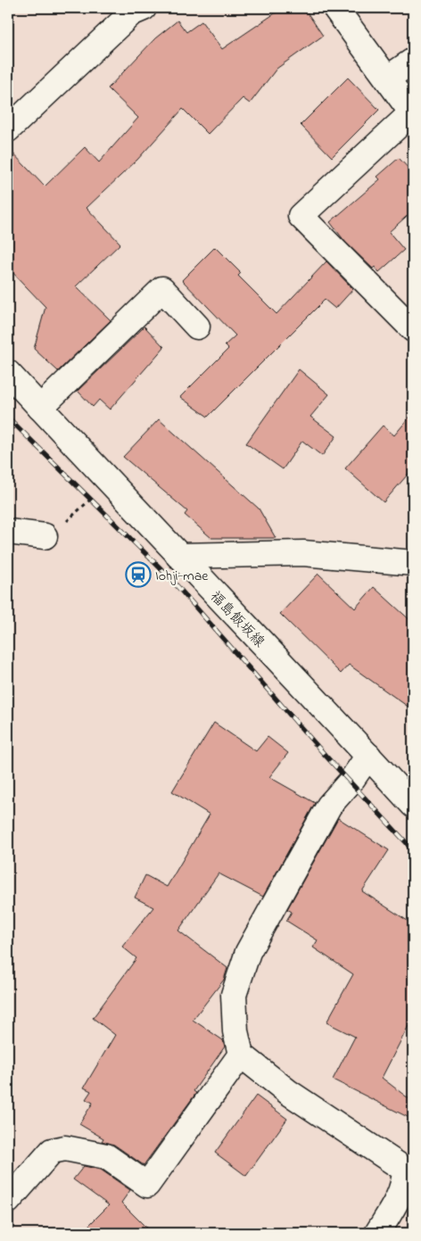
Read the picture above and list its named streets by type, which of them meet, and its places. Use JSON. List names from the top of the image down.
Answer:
{
  "streets": {
    "street": ["福島飯坂線"]
  },
  "places": {
    "station": ["Iohji-mae"]
  }
}
